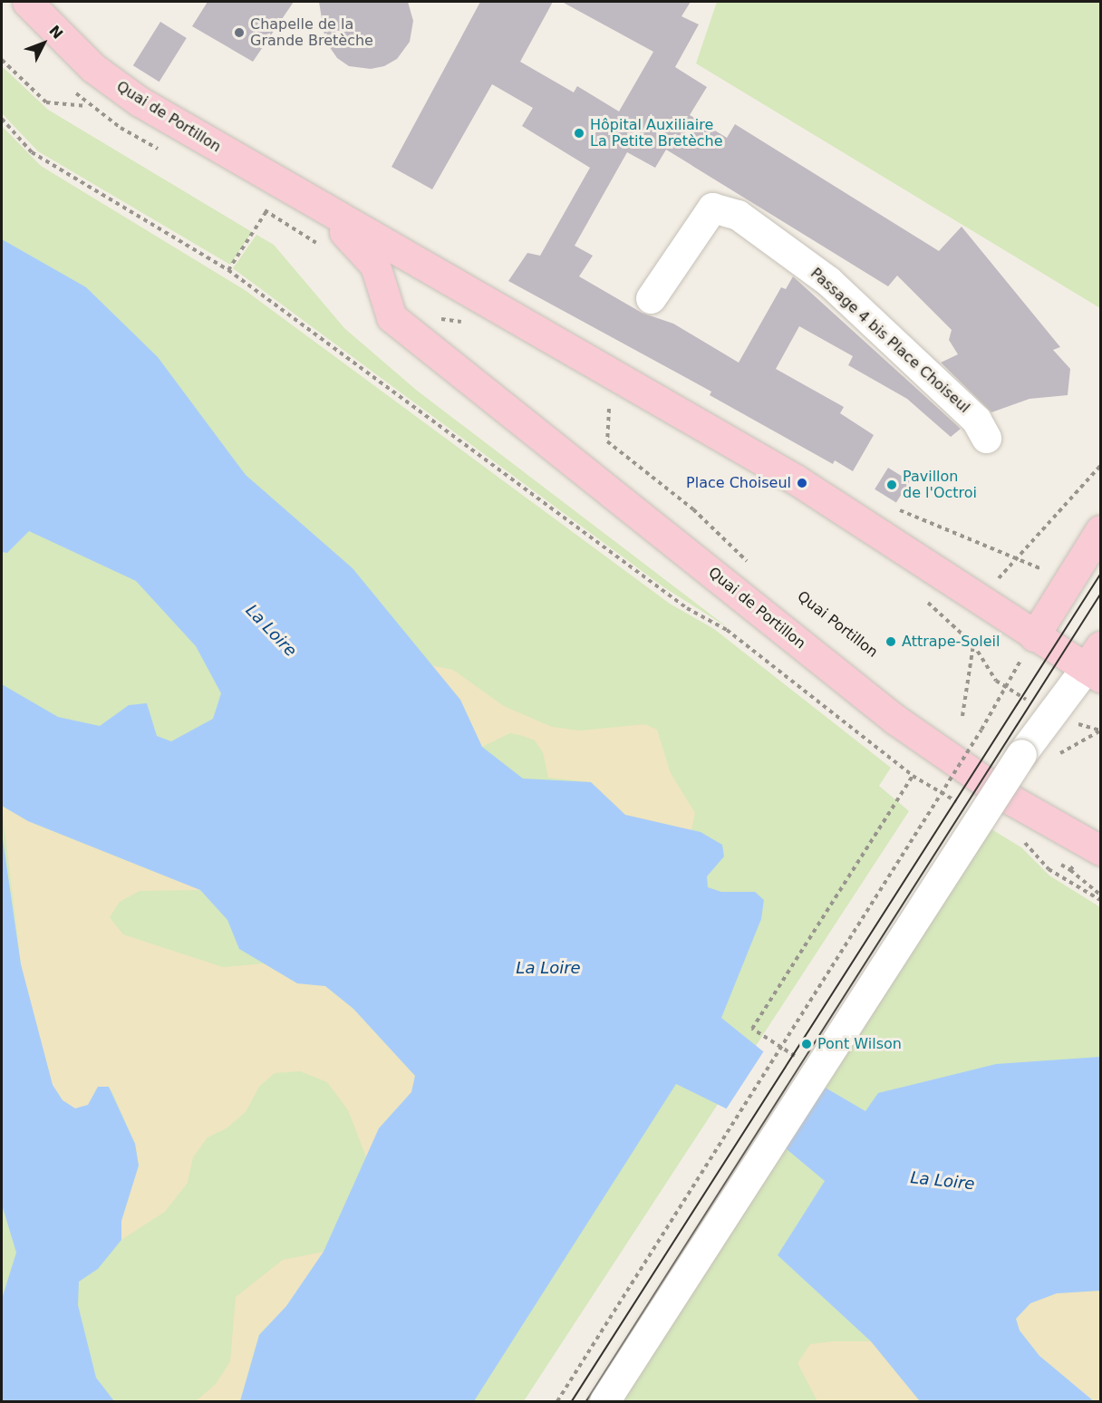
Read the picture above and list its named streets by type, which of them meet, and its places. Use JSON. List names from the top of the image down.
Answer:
{
  "streets": {
    "main road": ["Quai de Portillon"],
    "street": ["Passage 4 bis Place Choiseul"]
  },
  "water": ["La Loire"],
  "places": [
    "Chapelle de la Grande Bretèche",
    "Hôpital Auxiliaire La Petite Bretèche",
    "Place Choiseul",
    "Pavillon de l'Octroi",
    "Attrape-Soleil",
    "Pont Wilson"
  ],
  "north": "top right"
}
